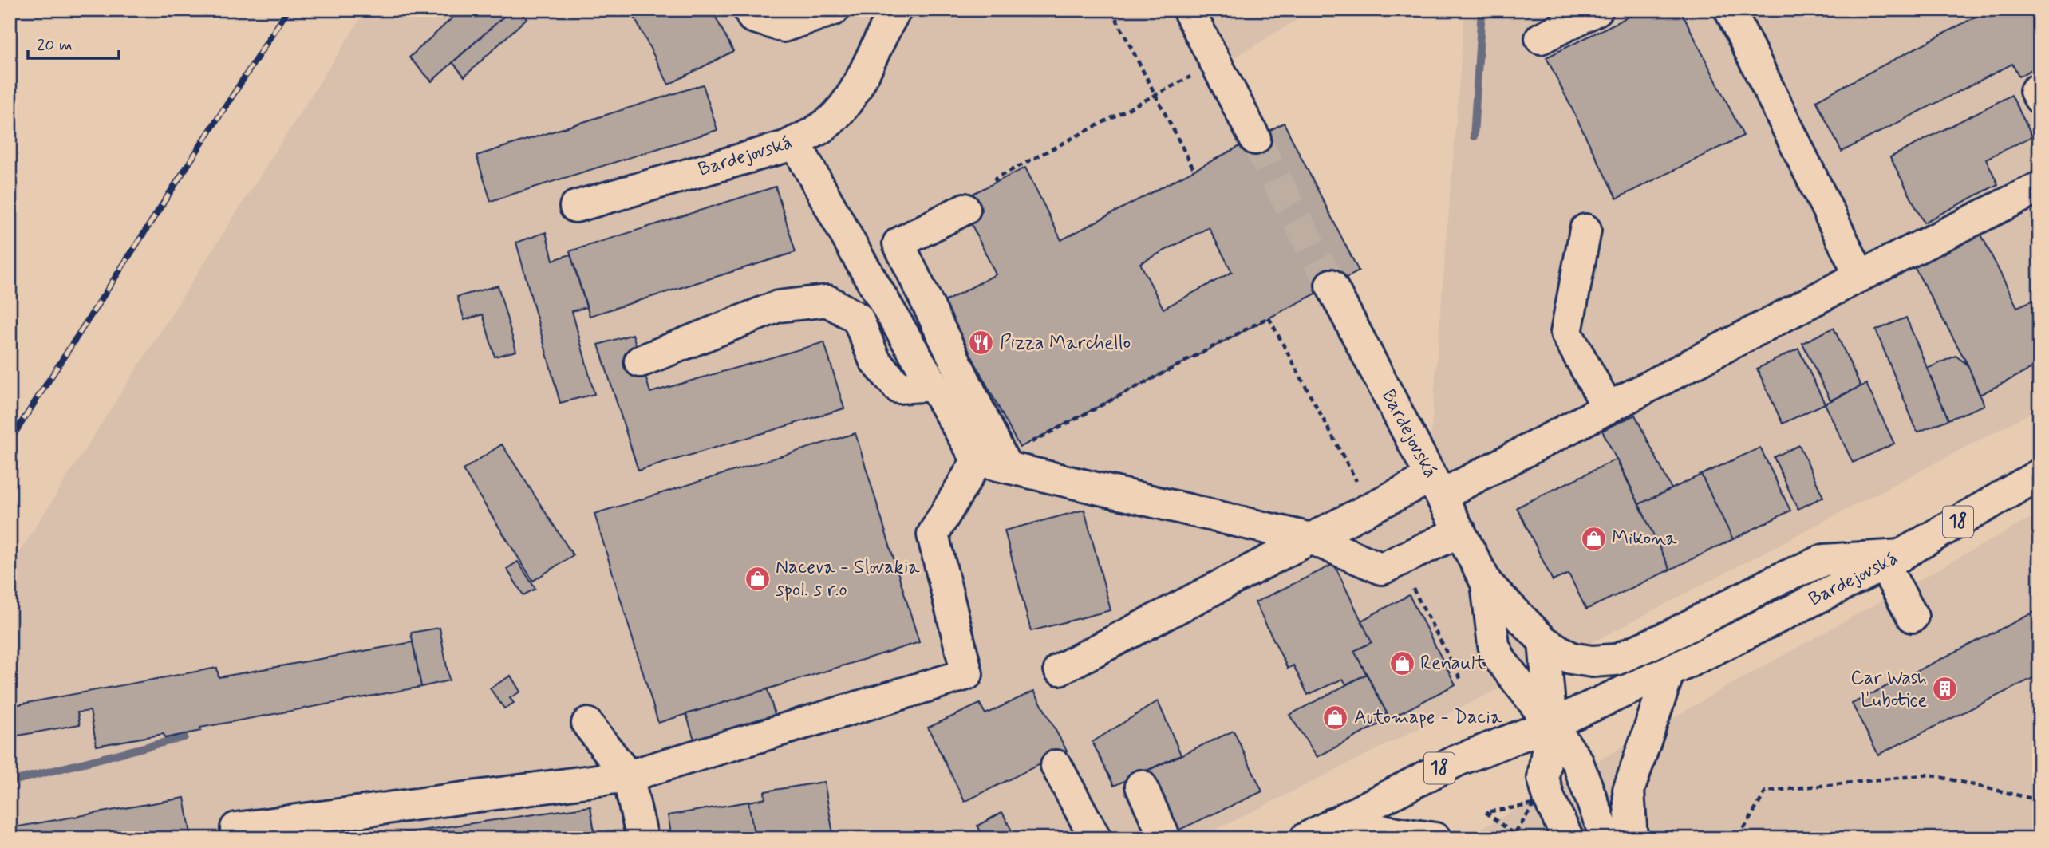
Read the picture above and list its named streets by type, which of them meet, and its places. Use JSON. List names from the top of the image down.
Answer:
{
  "streets": {
    "street": ["Bardejovská", "18"]
  },
  "places": {
    "restaurant": ["Pizza Marchello"],
    "shop": [
      "Mikona",
      "Naceva - Slovakia spol. s r.o",
      "Renault",
      "Automape - Dacia"
    ],
    "building": ["Car Wash Ľubotice"]
  },
  "scale_bar": "20 m"
}
